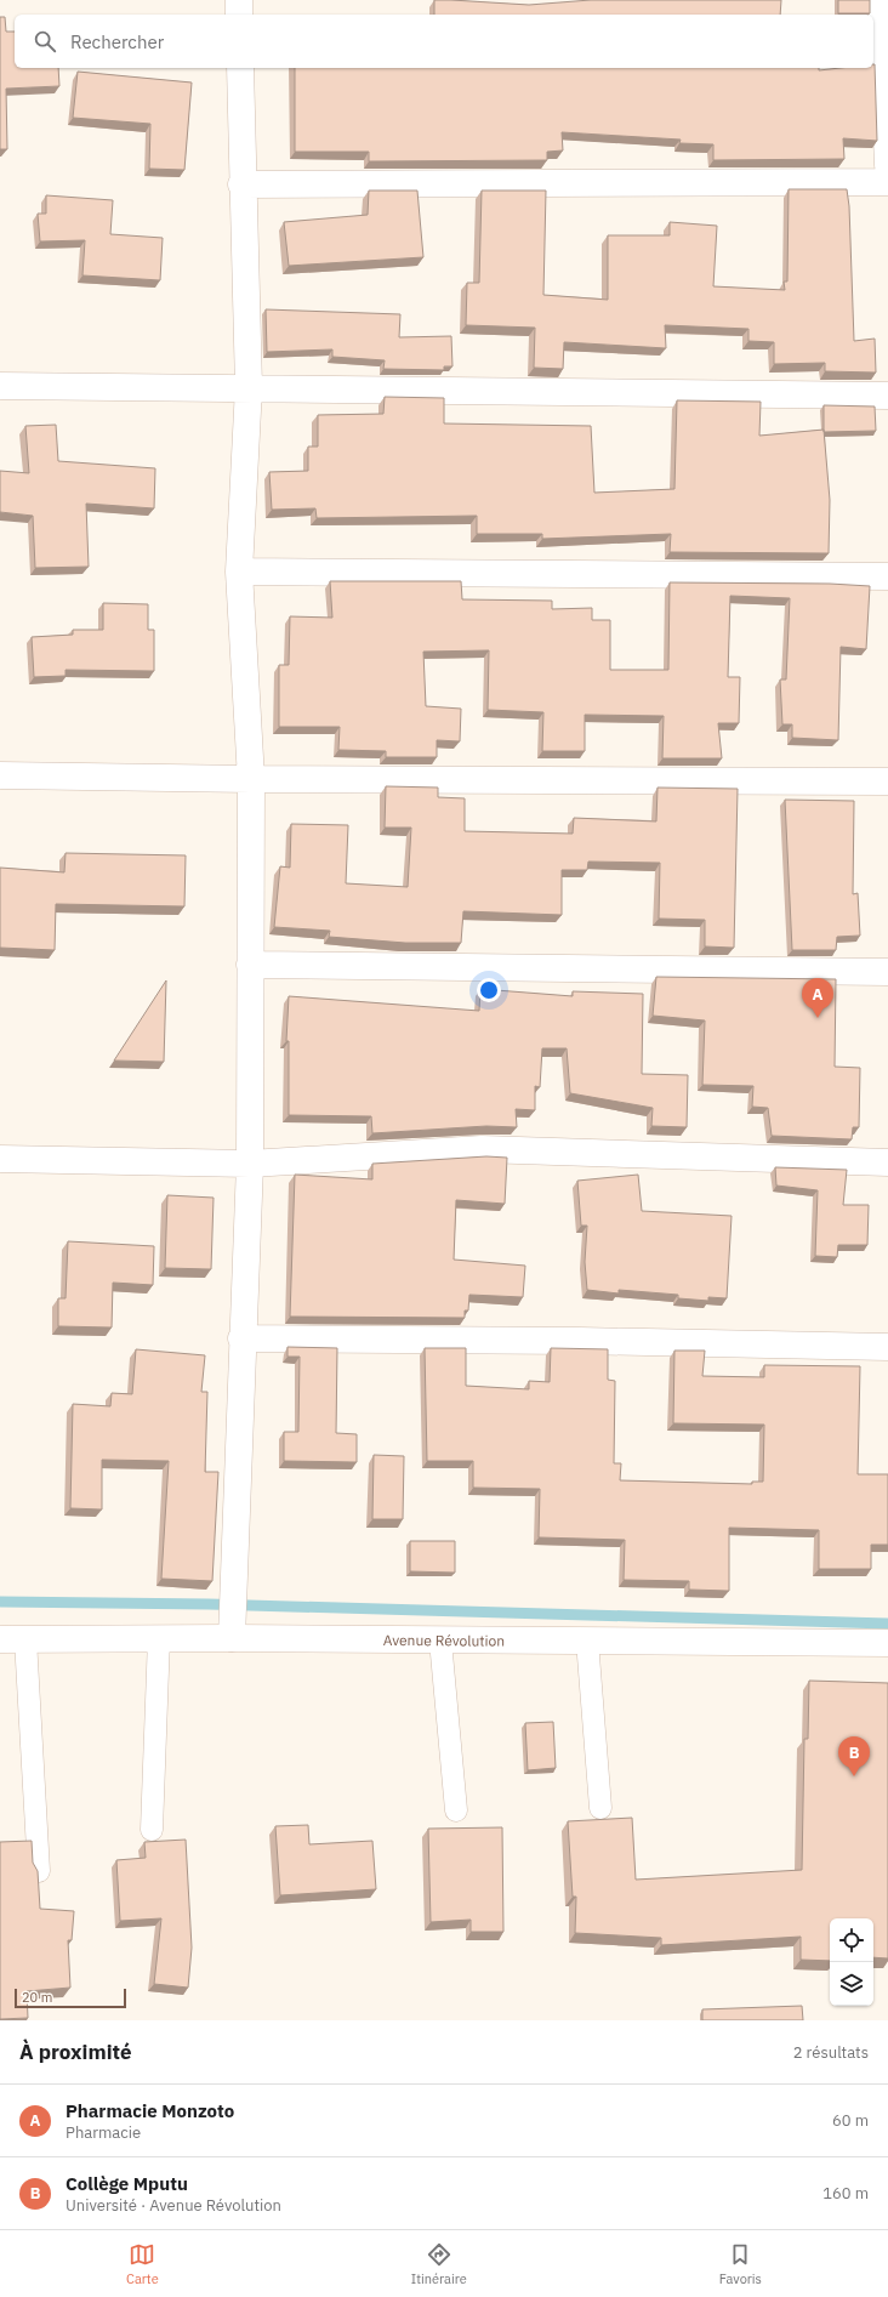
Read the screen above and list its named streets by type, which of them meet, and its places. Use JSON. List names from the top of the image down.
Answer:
{
  "streets": {
    "street": ["Avenue Révolution"]
  },
  "scale_bar": "20 m",
  "page": {
    "search": "Rechercher",
    "pins": ["A", "B"],
    "scale": "20 m",
    "heading": ["À proximité", "2 résultats"],
    "list": [
      {
        "mark": "A",
        "name": "Pharmacie Monzoto",
        "note": "Pharmacie",
        "value": "60 m"
      },
      {
        "mark": "B",
        "name": "Collège Mputu",
        "note": "Université · Avenue Révolution",
        "value": "160 m"
      }
    ],
    "nav": ["Carte", "Itinéraire", "Favoris"]
  }
}
